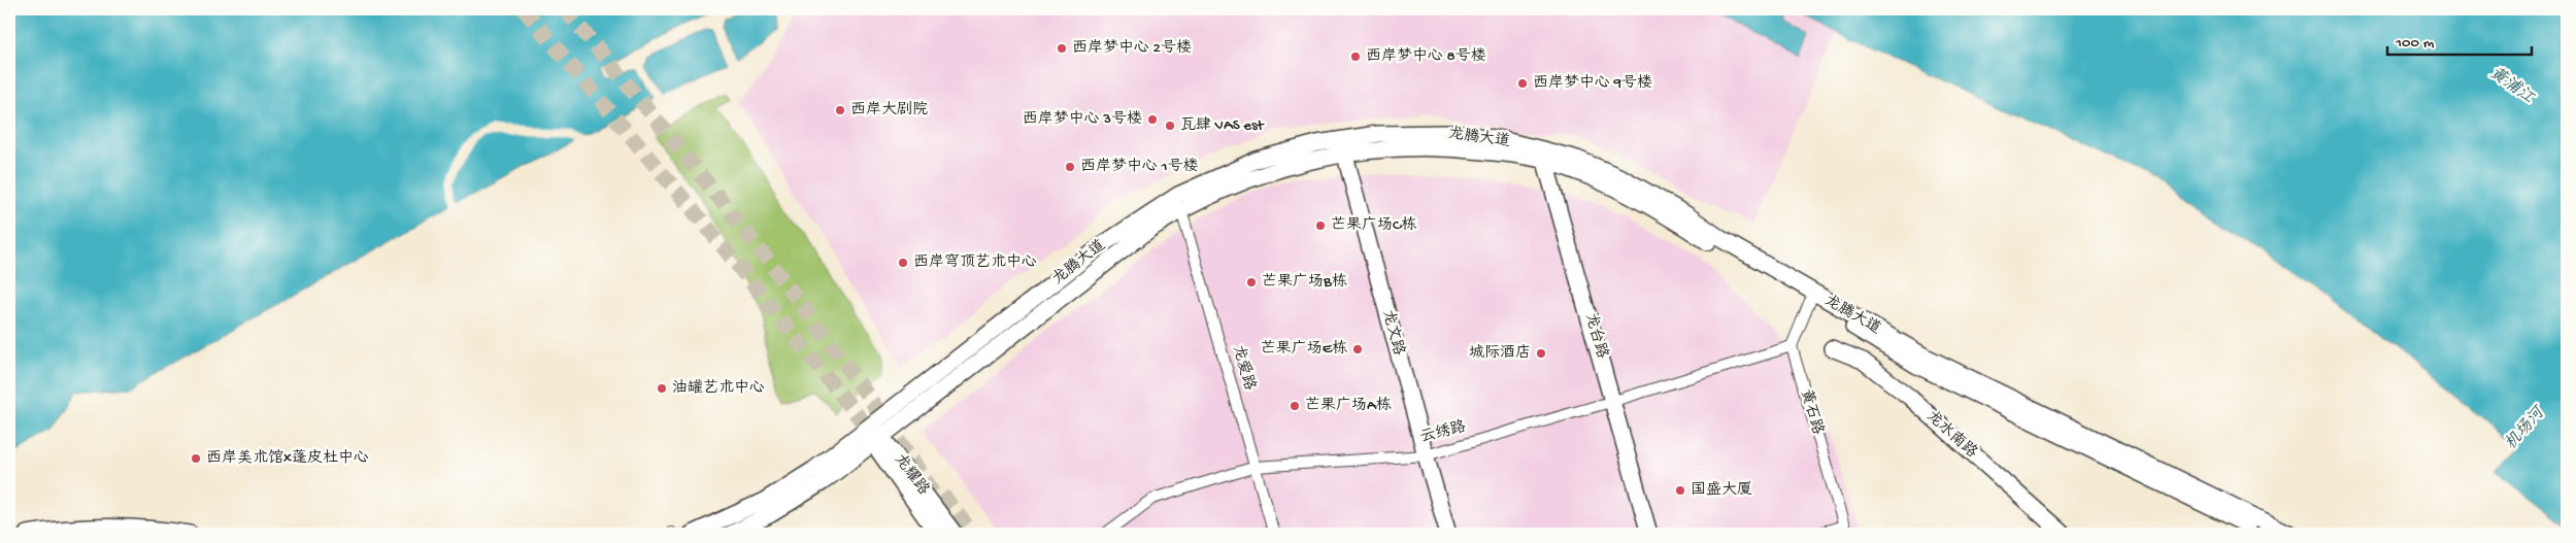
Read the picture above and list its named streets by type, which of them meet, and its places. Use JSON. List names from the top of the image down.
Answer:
{
  "streets": {
    "main road": [
      "龙腾大道",
      "龙文路",
      "龙台路",
      "龙水南路",
      "龙耀路"
    ],
    "street": ["龙爱路", "黄石路", "云绣路"]
  },
  "crossings": [
    ["龙腾大道", "龙文路"],
    ["龙腾大道", "龙台路"],
    ["龙腾大道", "龙爱路"],
    ["龙腾大道", "龙耀路"],
    ["龙文路", "云绣路"],
    ["龙台路", "云绣路"],
    ["龙爱路", "云绣路"],
    ["黄石路", "云绣路"]
  ],
  "water": ["黄浦江", "机场河"],
  "places": [
    "西岸梦中心 2号楼",
    "西岸梦中心 8号楼",
    "西岸梦中心 9号楼",
    "西岸大剧院",
    "西岸梦中心 3号楼",
    "瓦肆 VAS est",
    "西岸梦中心 1号楼",
    "芒果广场C栋",
    "西岸穹顶艺术中心",
    "芒果广场B栋",
    "芒果广场E栋",
    "城际酒店",
    "油罐艺术中心",
    "芒果广场A栋",
    "西岸美术馆x蓬皮杜中心",
    "国盛大厦"
  ],
  "scale_bar": "100 m"
}
